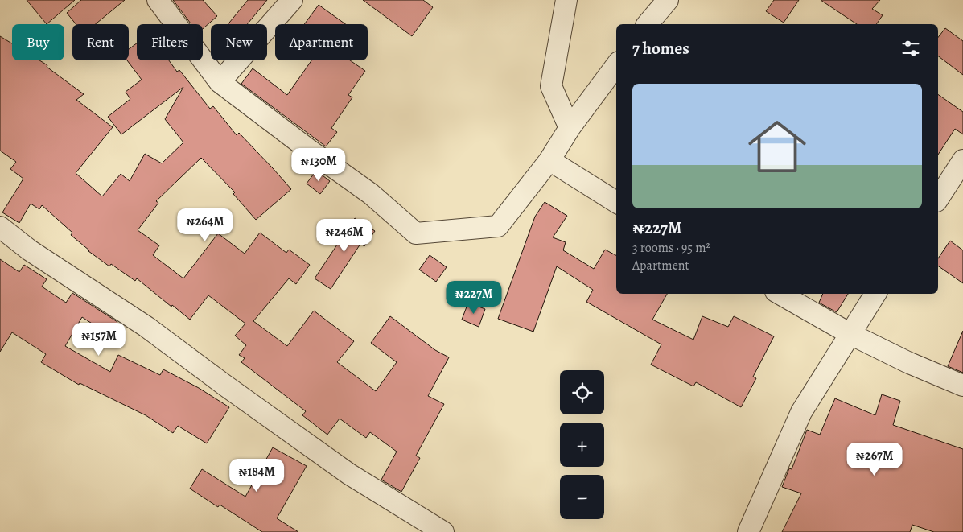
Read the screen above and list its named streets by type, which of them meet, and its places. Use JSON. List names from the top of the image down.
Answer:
{
  "page": {
    "chip": [
      "Buy",
      "Rent",
      "Filters",
      "New",
      "Apartment"
    ],
    "heading": "7 homes",
    "list": [
      {
        "name": "₦227M",
        "note": "3 rooms · 95 m² · Apartment"
      }
    ],
    "price": [
      "₦130M",
      "₦264M",
      "₦246M",
      "₦227M",
      "₦157M",
      "₦267M",
      "₦184M"
    ],
    "map_buttons": ["+", "−"]
  }
}
